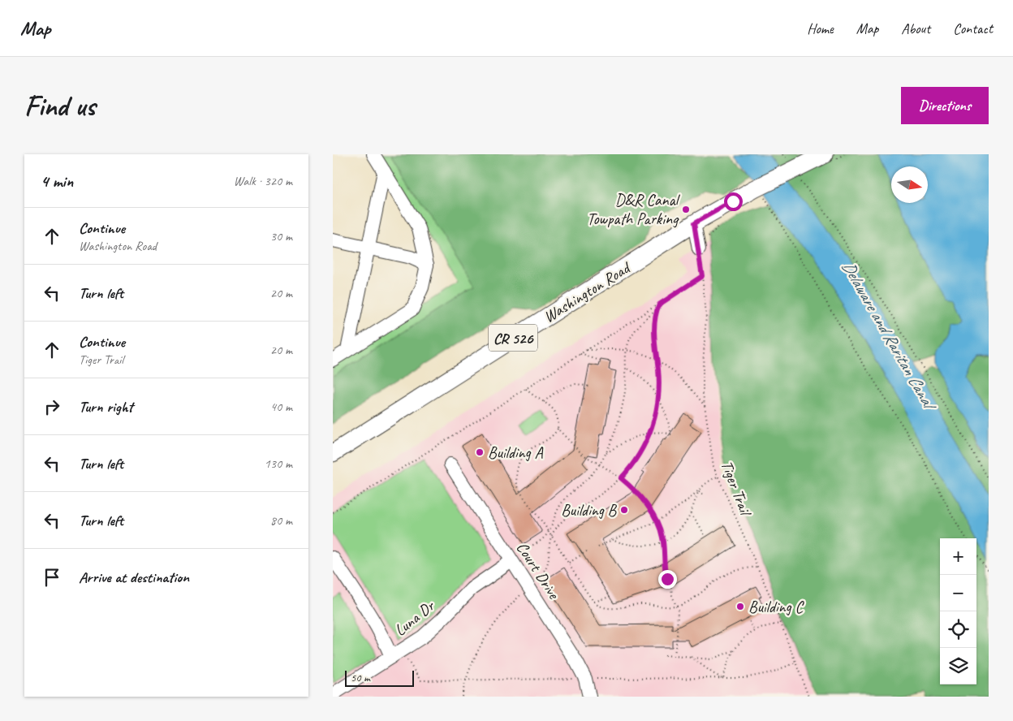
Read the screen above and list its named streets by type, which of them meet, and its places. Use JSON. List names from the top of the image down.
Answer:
{
  "streets": {
    "main road": ["Washington Road", "CR 526"],
    "street": ["Court Drive", "Luna Dr"],
    "path": ["Tiger Trail"]
  },
  "crossings": [
    ["Court Drive", "Luna Dr"]
  ],
  "water": ["Delaware and Raritan Canal"],
  "places": [
    "D&R Canal Towpath Parking",
    "Building A",
    "Building B",
    "Building C"
  ],
  "scale_bar": "50 m",
  "north": "right",
  "page": {
    "header": "Map",
    "nav": [
      "Home",
      "Map",
      "About",
      "Contact"
    ],
    "buttons": "Directions",
    "title": "Find us",
    "heading": ["4 min", "Walk · 320 m"],
    "list": [
      ["Continue", "Washington Road", "30 m"],
      ["Turn left", "20 m"],
      ["Continue", "Tiger Trail", "20 m"],
      ["Turn right", "40 m"],
      ["Turn left", "130 m"],
      ["Turn left", "80 m"],
      "Arrive at destination"
    ],
    "map_buttons": ["+", "−"],
    "scale": "50 m"
  }
}
